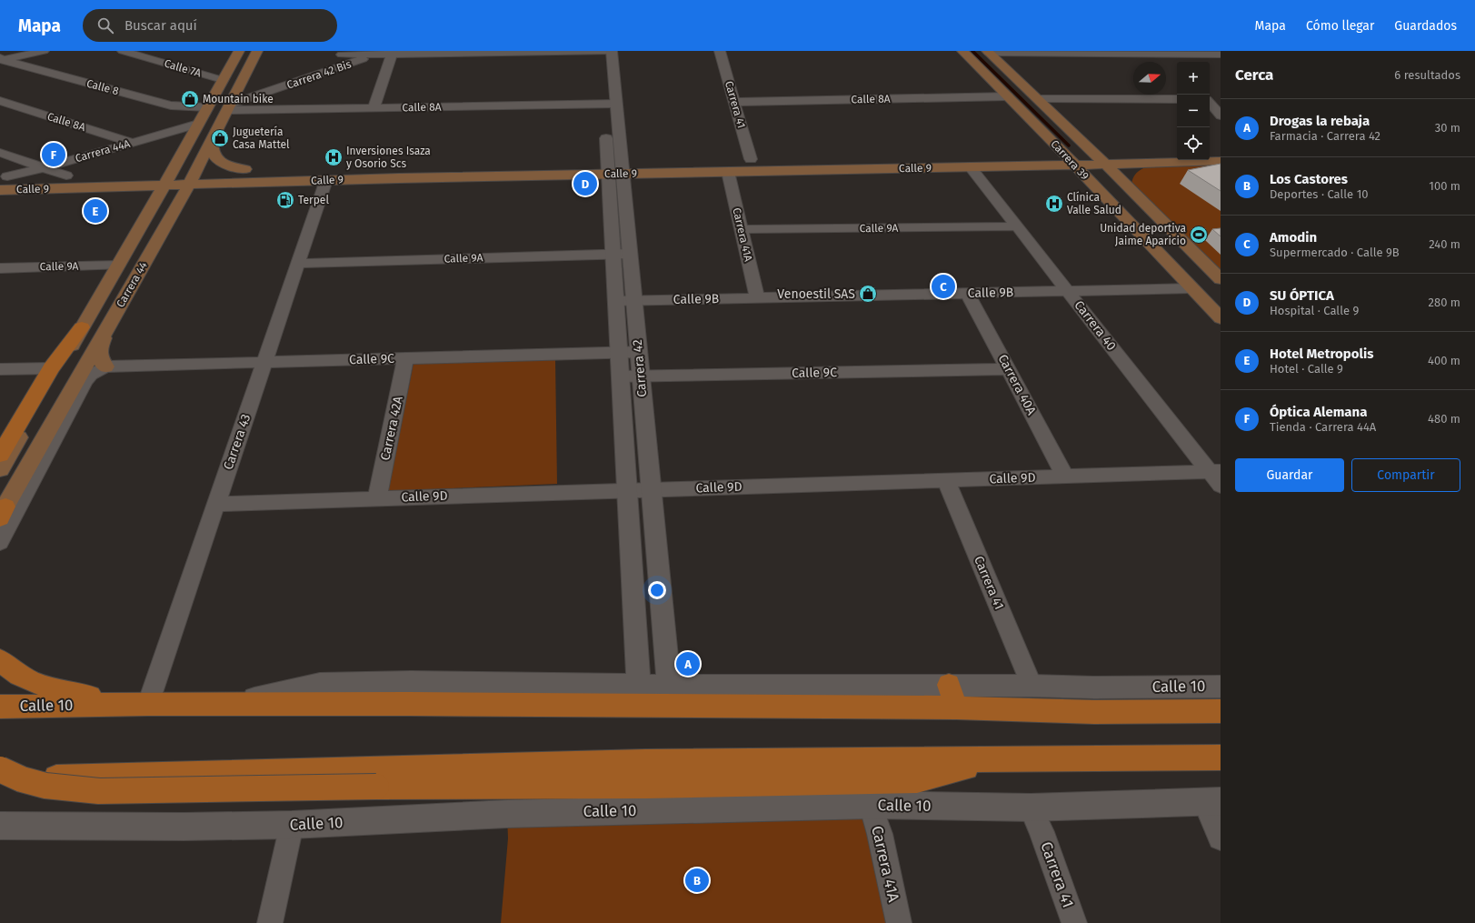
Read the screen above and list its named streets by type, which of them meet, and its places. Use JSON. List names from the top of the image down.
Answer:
{
  "streets": {
    "main road": [
      "Carrera 39",
      "Calle 9",
      "Carrera 44",
      "Calle 10"
    ],
    "street": [
      "Calle 7A",
      "Carrera 42 Bis",
      "Calle 8",
      "Calle 8A",
      "Carrera 41",
      "Carrera 44A",
      "Calle 9A",
      "Carrera 41A",
      "Calle 9B",
      "Carrera 40",
      "Calle 9C",
      "Carrera 42",
      "Carrera 40A",
      "Carrera 42A",
      "Carrera 43",
      "Calle 9D"
    ]
  },
  "crossings": [
    ["Calle 7A", "Carrera 44"],
    ["Carrera 42 Bis", "Calle 8A"],
    ["Carrera 42 Bis", "Carrera 44"],
    ["Calle 8", "Carrera 44"],
    ["Calle 8A", "Carrera 41"],
    ["Calle 8A", "Carrera 44A"],
    ["Calle 8A", "Carrera 39"],
    ["Calle 8A", "Carrera 44"],
    ["Calle 8A", "Carrera 42"],
    ["Carrera 41", "Calle 9"],
    ["Carrera 41", "Calle 9D"],
    ["Carrera 41", "Calle 10"],
    ["Carrera 44A", "Calle 9"],
    ["Carrera 44A", "Carrera 44"],
    ["Carrera 39", "Calle 9"],
    ["Carrera 39", "Calle 9B"],
    ["Calle 9", "Carrera 41A"],
    ["Calle 9", "Carrera 44"],
    ["Calle 9", "Carrera 40"],
    ["Calle 9", "Carrera 42"],
    ["Calle 9", "Carrera 43"],
    ["Calle 9A", "Carrera 41A"],
    ["Calle 9A", "Carrera 44"],
    ["Calle 9A", "Carrera 40"],
    ["Calle 9A", "Carrera 42"],
    ["Calle 9A", "Carrera 43"],
    ["Carrera 41A", "Calle 9B"],
    ["Carrera 41A", "Calle 10"],
    ["Carrera 44", "Calle 9C"],
    ["Calle 9B", "Carrera 40"],
    ["Calle 9B", "Carrera 42"],
    ["Calle 9B", "Carrera 40A"],
    ["Carrera 40", "Calle 9D"],
    ["Calle 9C", "Carrera 42"],
    ["Calle 9C", "Carrera 40A"],
    ["Calle 9C", "Carrera 42A"],
    ["Calle 9C", "Carrera 43"],
    ["Carrera 42", "Calle 9D"],
    ["Carrera 42", "Calle 10"],
    ["Carrera 40A", "Calle 9D"],
    ["Carrera 42A", "Calle 9D"],
    ["Carrera 43", "Calle 9D"],
    ["Carrera 43", "Calle 10"]
  ],
  "places": {
    "shop": ["Mountain bike", "Juguetería Casa Mattel", "Venoestil SAS"],
    "hospital": ["Inversiones Isaza y Osorio Scs", "Clínica Valle Salud"],
    "fuel station": ["Terpel"],
    "sports": ["Unidad deportiva Jaime Aparicio"]
  },
  "north": "right",
  "page": {
    "header": "Mapa",
    "search": "Buscar aquí",
    "nav": ["Mapa", "Cómo llegar", "Guardados"],
    "heading": ["Cerca", "6 resultados"],
    "map_buttons": ["+", "−"],
    "list": [
      {
        "mark": "A",
        "name": "Drogas la rebaja",
        "note": "Farmacia · Carrera 42",
        "value": "30 m"
      },
      {
        "mark": "B",
        "name": "Los Castores",
        "note": "Deportes · Calle 10",
        "value": "100 m"
      },
      {
        "mark": "C",
        "name": "Amodin",
        "note": "Supermercado · Calle 9B",
        "value": "240 m"
      },
      {
        "mark": "D",
        "name": "SU ÓPTICA",
        "note": "Hospital · Calle 9",
        "value": "280 m"
      },
      {
        "mark": "E",
        "name": "Hotel Metropolis",
        "note": "Hotel · Calle 9",
        "value": "400 m"
      },
      {
        "mark": "F",
        "name": "Óptica Alemana",
        "note": "Tienda · Carrera 44A",
        "value": "480 m"
      }
    ],
    "pins": [
      "F",
      "D",
      "E",
      "C",
      "A",
      "B"
    ],
    "buttons": ["Guardar", "Compartir"]
  }
}
